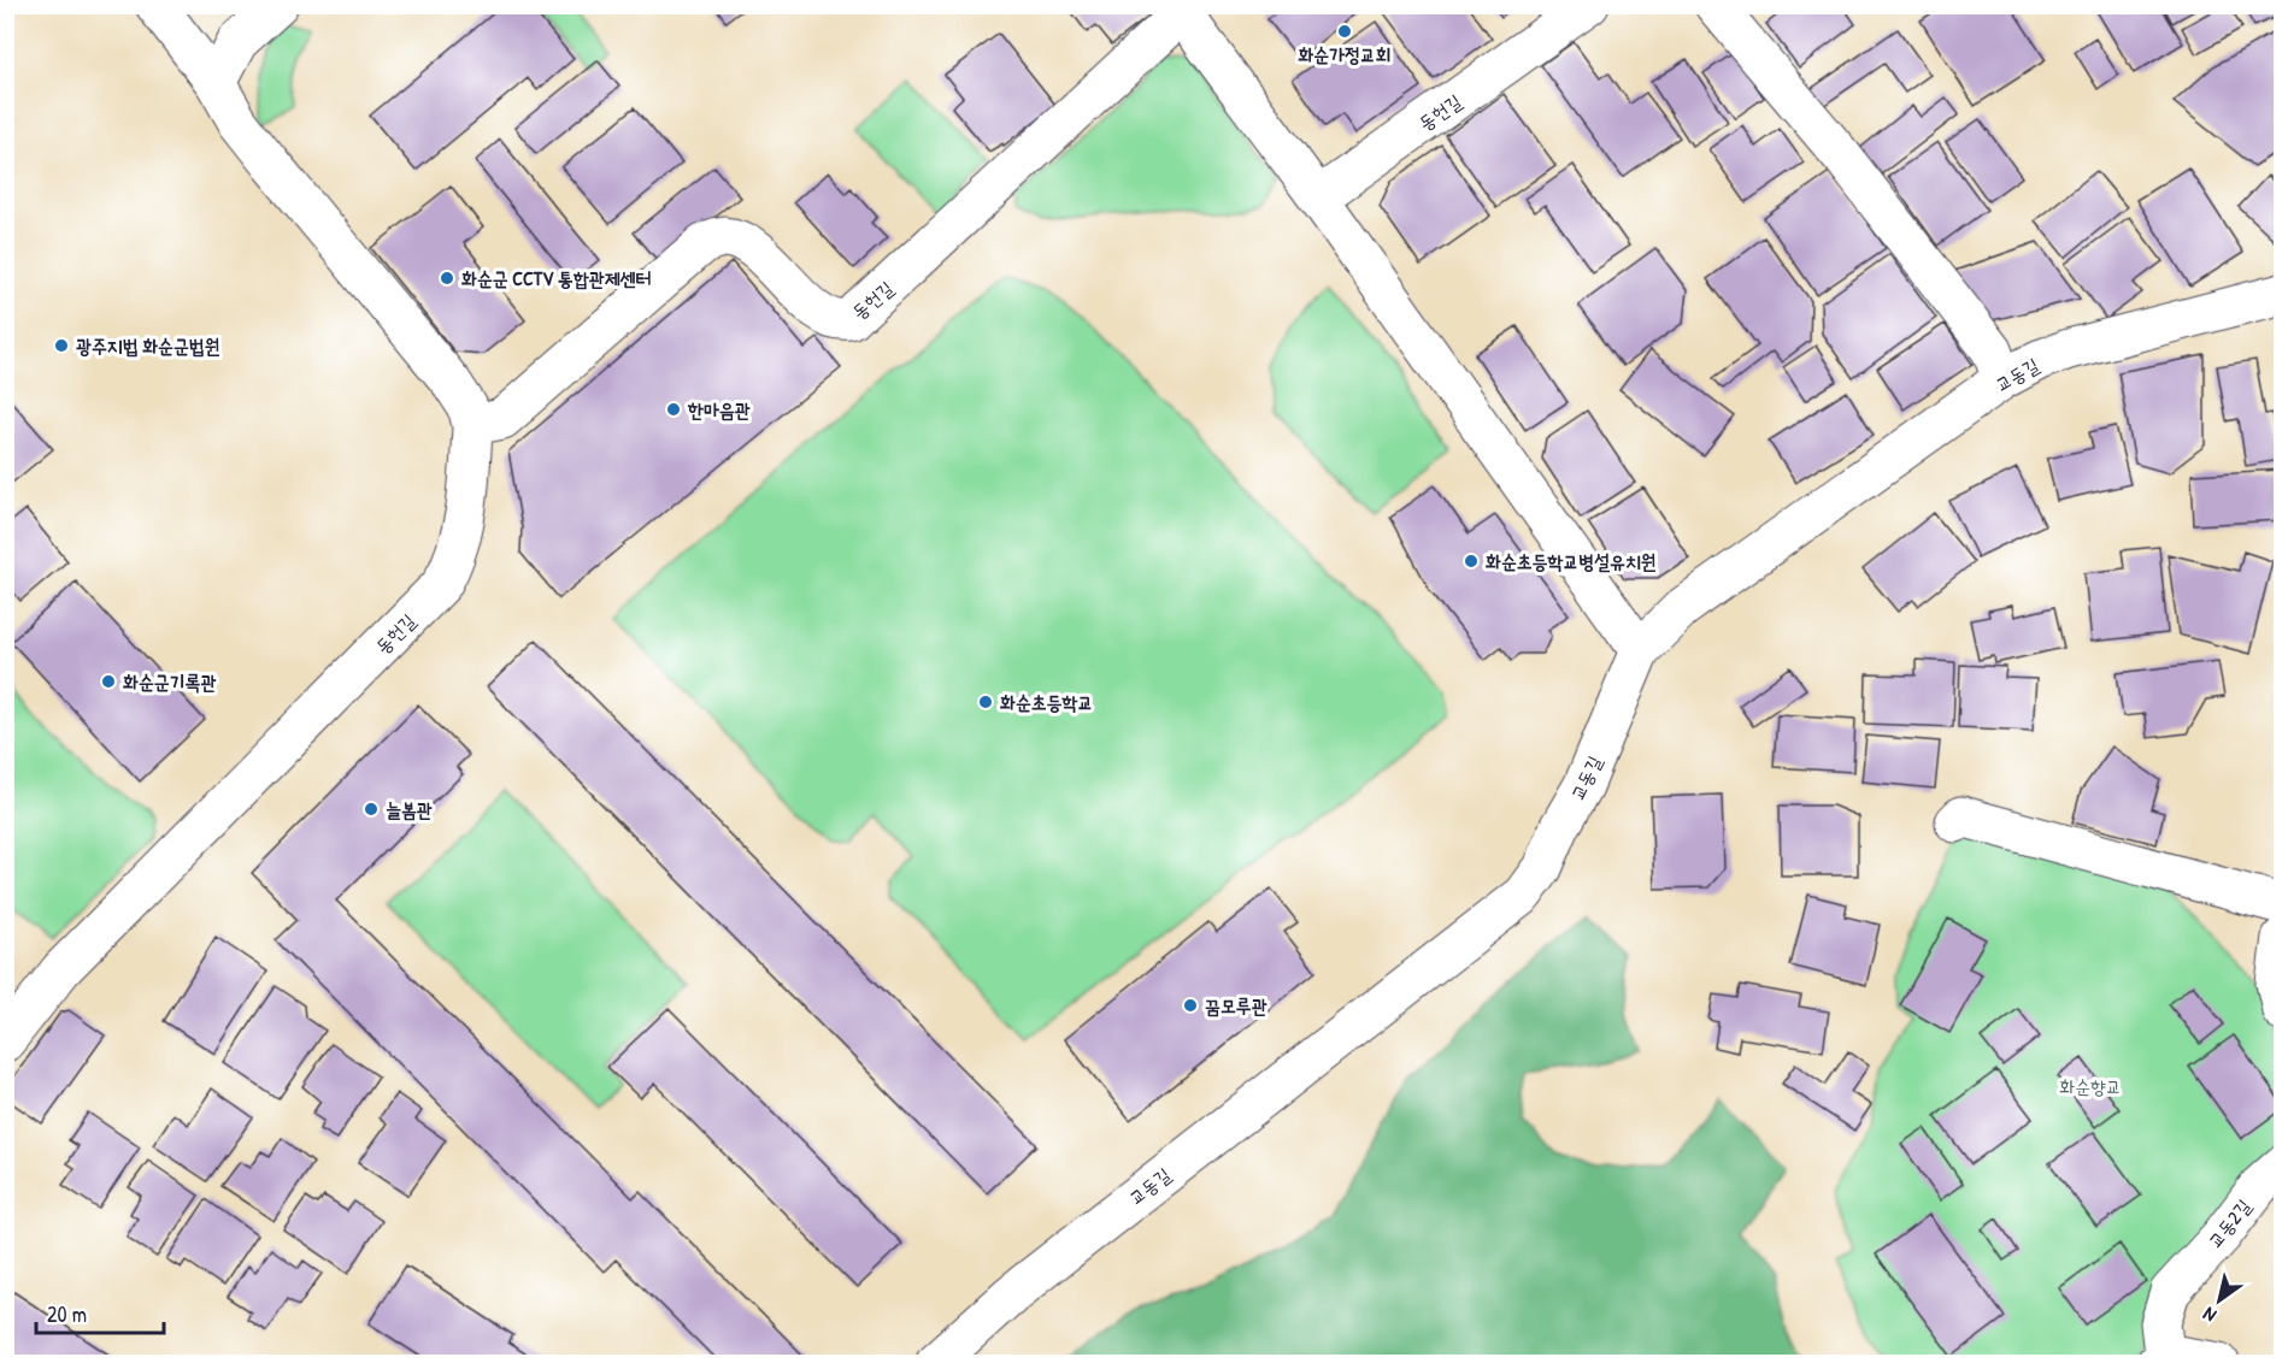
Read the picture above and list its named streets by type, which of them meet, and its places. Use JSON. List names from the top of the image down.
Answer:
{
  "streets": {
    "street": ["동헌길", "교동길", "교동2길"]
  },
  "parks": ["화순향교"],
  "places": [
    "화순가정교회",
    "화순군 CCTV 통합관제센터",
    "광주지법 화순군법원",
    "한마음관",
    "화순초등학교병설유치원",
    "화순군기록관",
    "화순초등학교",
    "늘봄관",
    "꿈모루관"
  ],
  "scale_bar": "20 m",
  "north": "bottom left"
}
